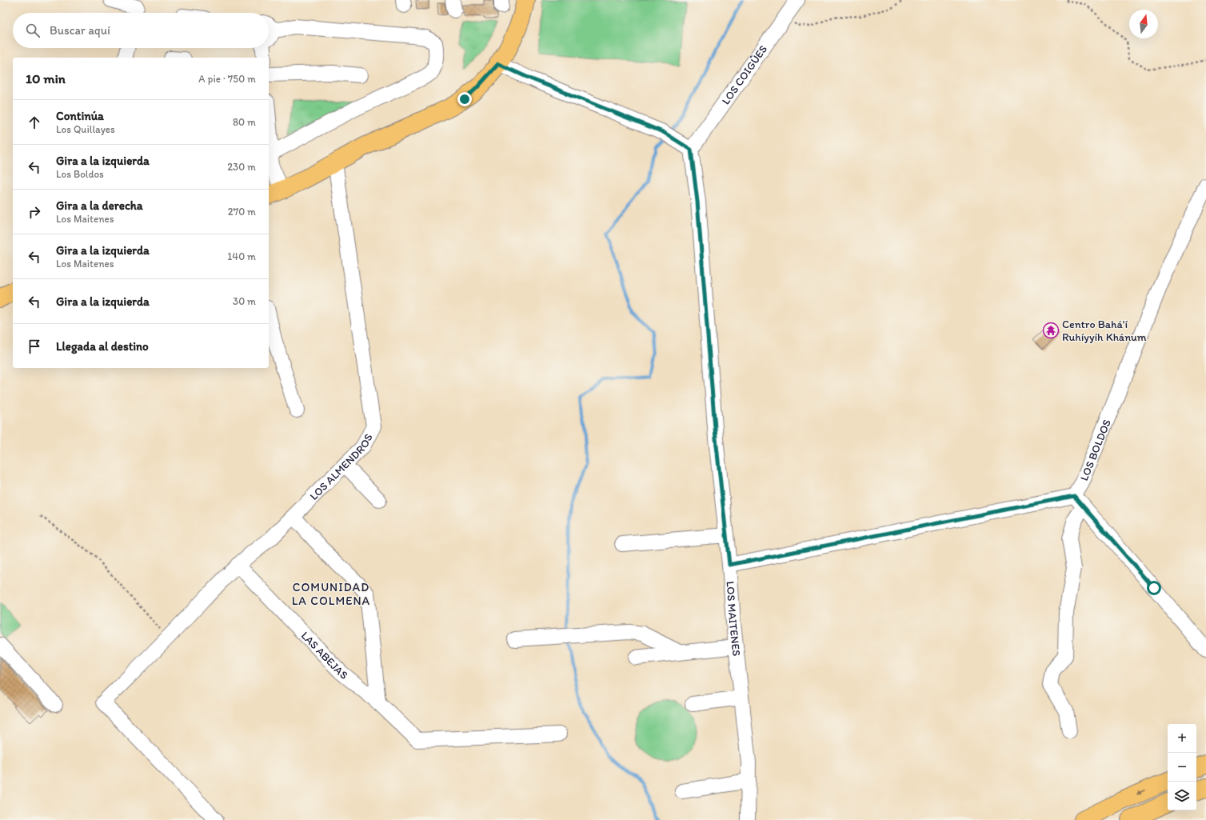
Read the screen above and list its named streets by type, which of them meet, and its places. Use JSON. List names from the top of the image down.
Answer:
{
  "streets": {
    "street": [
      "LOS COIGÛES",
      "LOS BOLDOS",
      "LOS ALMENDROS",
      "LOS MAITENES",
      "LAS ABEJAS"
    ]
  },
  "crossings": [
    ["LOS COIGÛES", "LOS MAITENES"],
    ["LOS ALMENDROS", "LAS ABEJAS"]
  ],
  "districts": ["COMUNIDAD LA COLMENA"],
  "places": {
    "temple": ["Centro Bahá'í Ruhíyyíh Khánum"]
  },
  "north": "top",
  "page": {
    "search": "Buscar aquí",
    "heading": ["10 min", "A pie · 750 m"],
    "list": [
      ["Continúa", "Los Quillayes", "80 m"],
      ["Gira a la izquierda", "Los Boldos", "230 m"],
      ["Gira a la derecha", "Los Maitenes", "270 m"],
      ["Gira a la izquierda", "Los Maitenes", "140 m"],
      ["Gira a la izquierda", "30 m"],
      "Llegada al destino"
    ],
    "map_buttons": ["+", "−"]
  }
}
